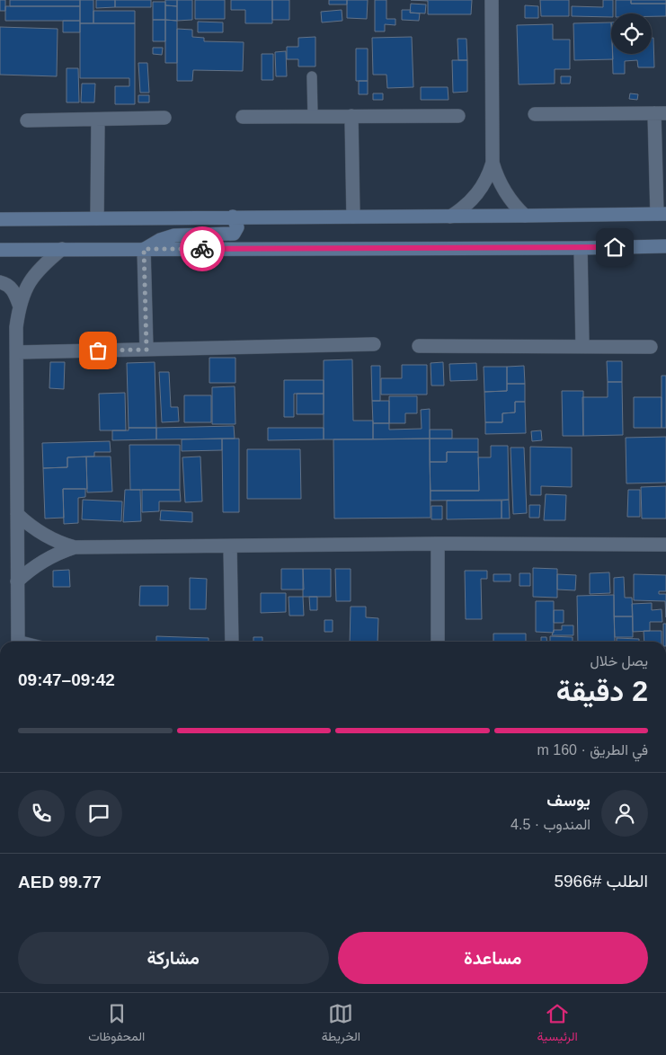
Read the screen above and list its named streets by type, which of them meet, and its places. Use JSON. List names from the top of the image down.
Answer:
{
  "page": {
    "heading": ["2 دقيقة", "يصل خلال", "09:42–09:47"],
    "panel": [
      "يوسف",
      "المندوب · 4.5",
      "الطلب #5966",
      "AED 99.77"
    ],
    "bar": "في الطريق · 160 m",
    "buttons": ["مساعدة", "مشاركة"],
    "tabs": ["الرئيسية", "الخريطة", "المحفوظات"]
  }
}
